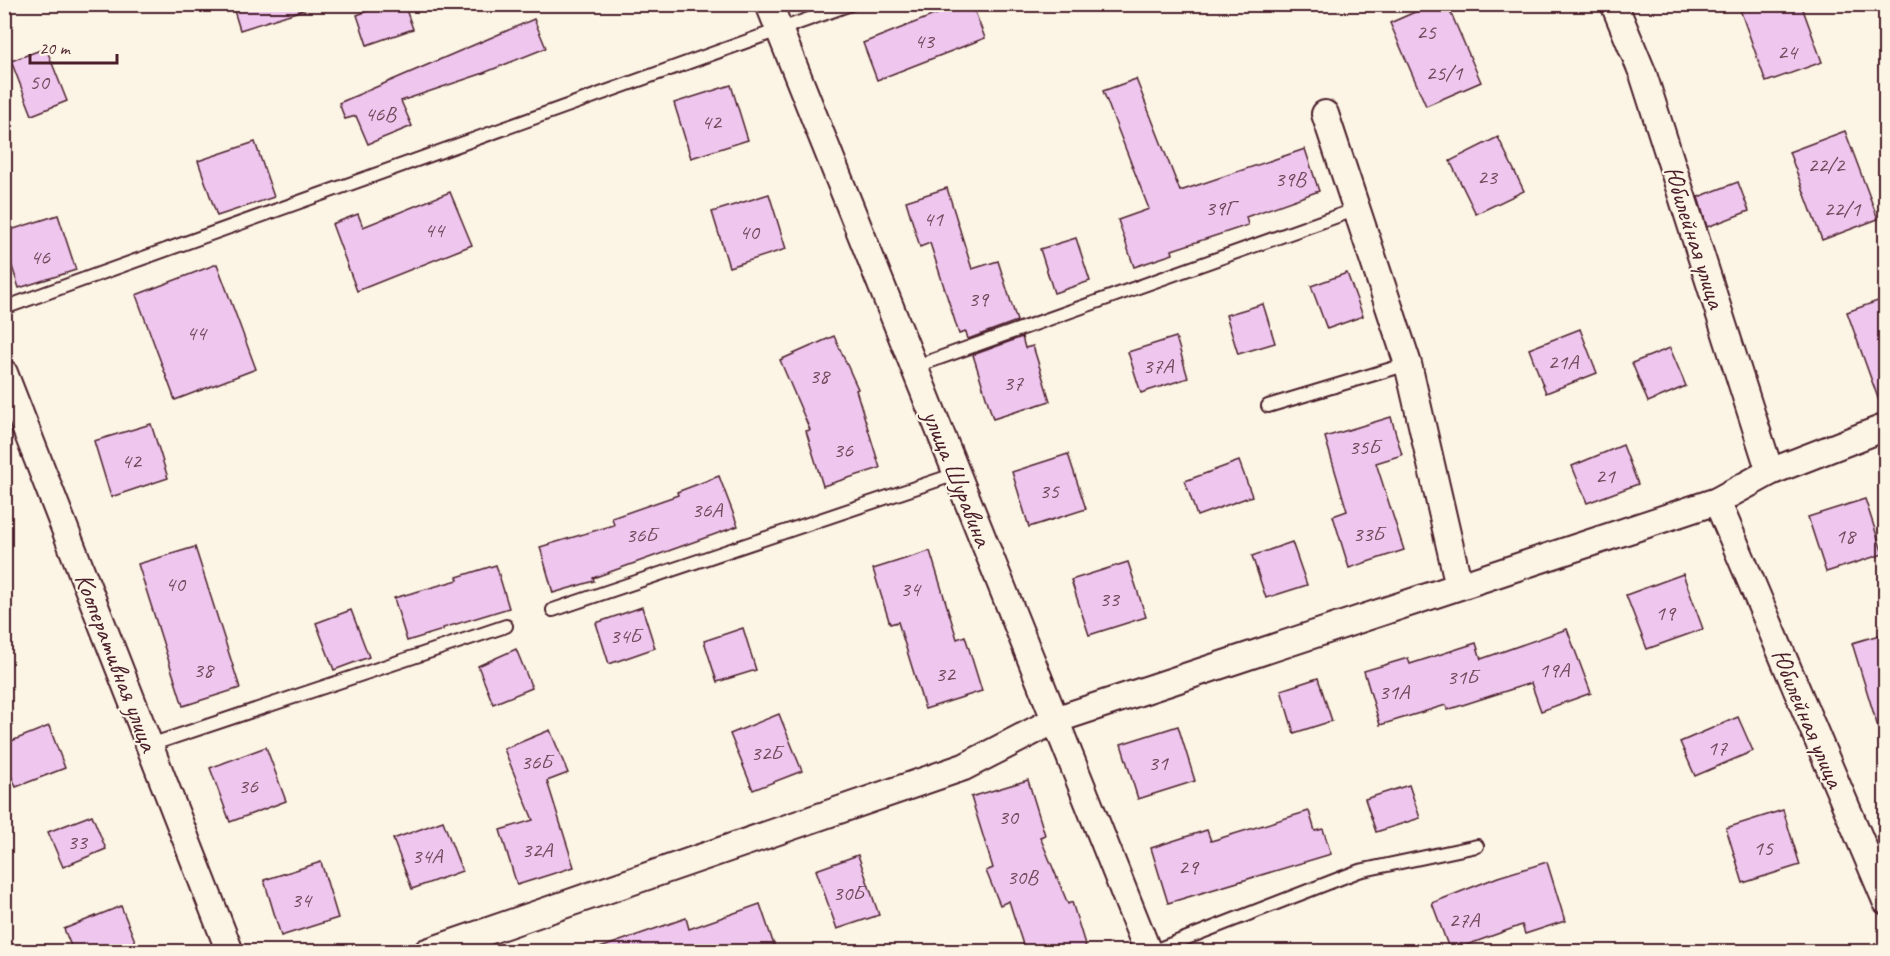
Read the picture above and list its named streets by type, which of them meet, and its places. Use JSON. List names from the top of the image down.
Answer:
{
  "streets": {
    "street": ["Юбилейная улица", "улица Шуравина", "Кооперативная улица"]
  },
  "house_numbers": [
    "25",
    "43",
    "24",
    "25/1",
    "50",
    "46В",
    "42",
    "22/2",
    "23",
    "39В",
    "39Г",
    "22/1",
    "41",
    "44",
    "40",
    "46",
    "39",
    "44",
    "21А",
    "37А",
    "38",
    "37",
    "35Б",
    "36",
    "42",
    "21",
    "35",
    "36А",
    "33Б",
    "36Б",
    "18",
    "40",
    "34",
    "33",
    "19",
    "34Б",
    "38",
    "19А",
    "32",
    "31Б",
    "31А",
    "17",
    "32Б",
    "36Б",
    "31",
    "36",
    "30",
    "33",
    "15",
    "32А",
    "34А",
    "29",
    "30В",
    "30Б",
    "34",
    "27А"
  ],
  "scale_bar": "20 m"
}
